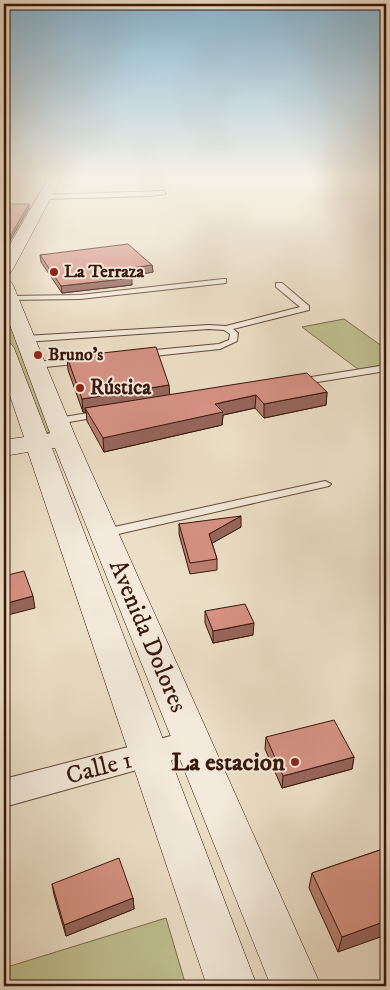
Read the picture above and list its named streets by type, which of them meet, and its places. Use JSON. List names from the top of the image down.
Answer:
{
  "streets": {
    "main road": ["Avenida Dolores"],
    "street": ["Calle 1"]
  },
  "crossings": [
    ["Avenida Dolores", "Calle 1"]
  ],
  "places": [
    "La Terraza",
    "Bruno's",
    "Rústica",
    "La estacion"
  ]
}
